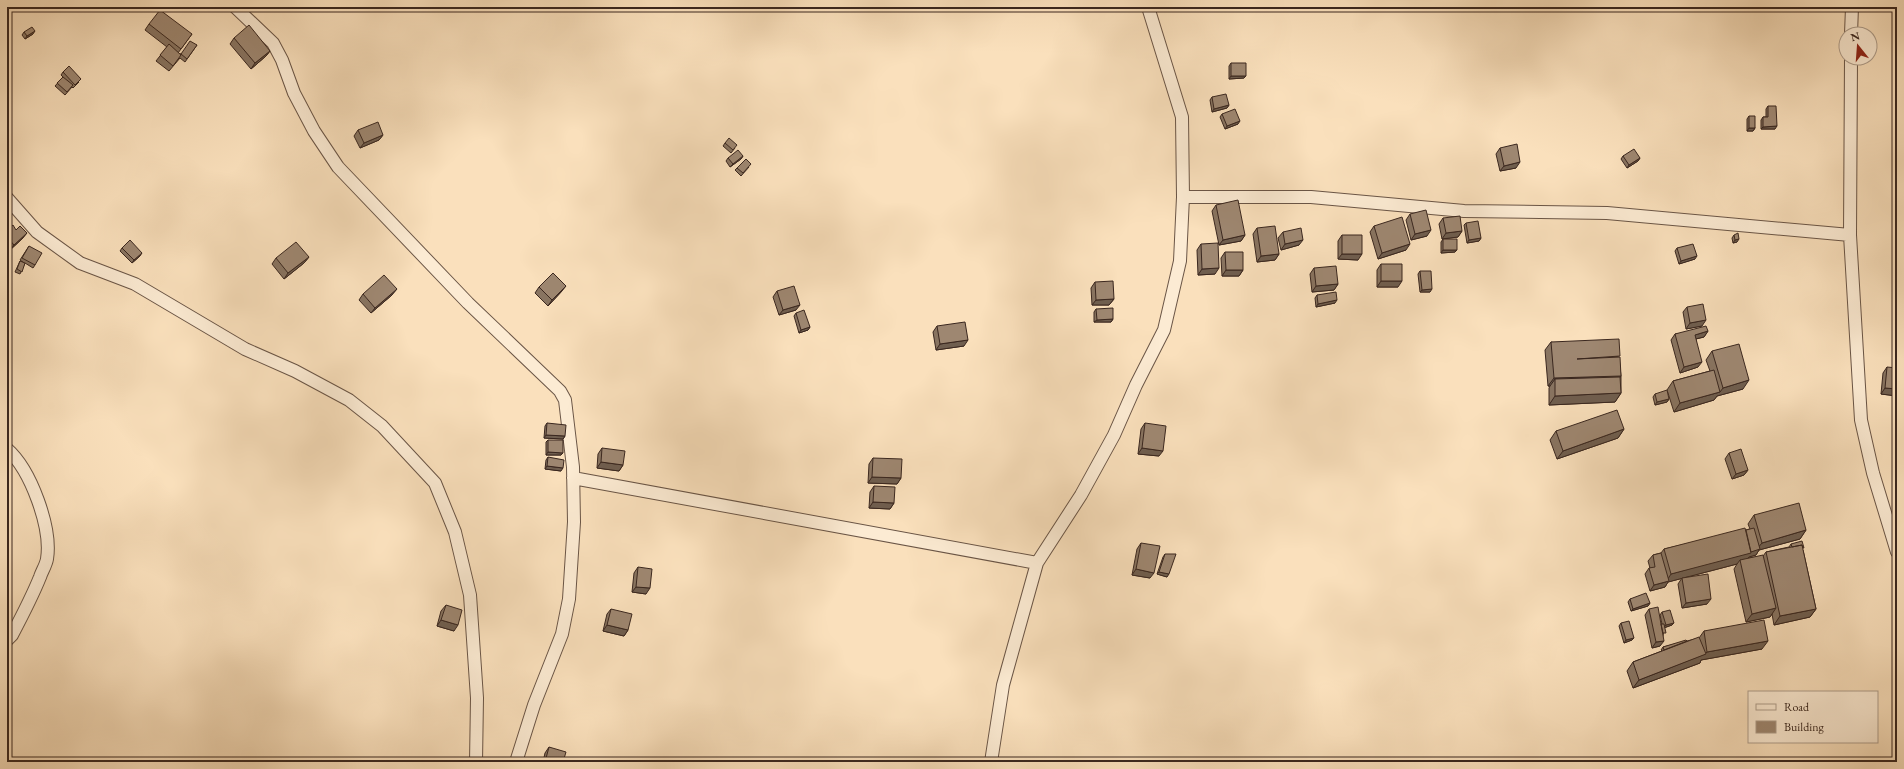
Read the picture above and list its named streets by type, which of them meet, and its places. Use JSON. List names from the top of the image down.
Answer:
{
  "legend": ["Road", "Building"],
  "north": "top"
}
